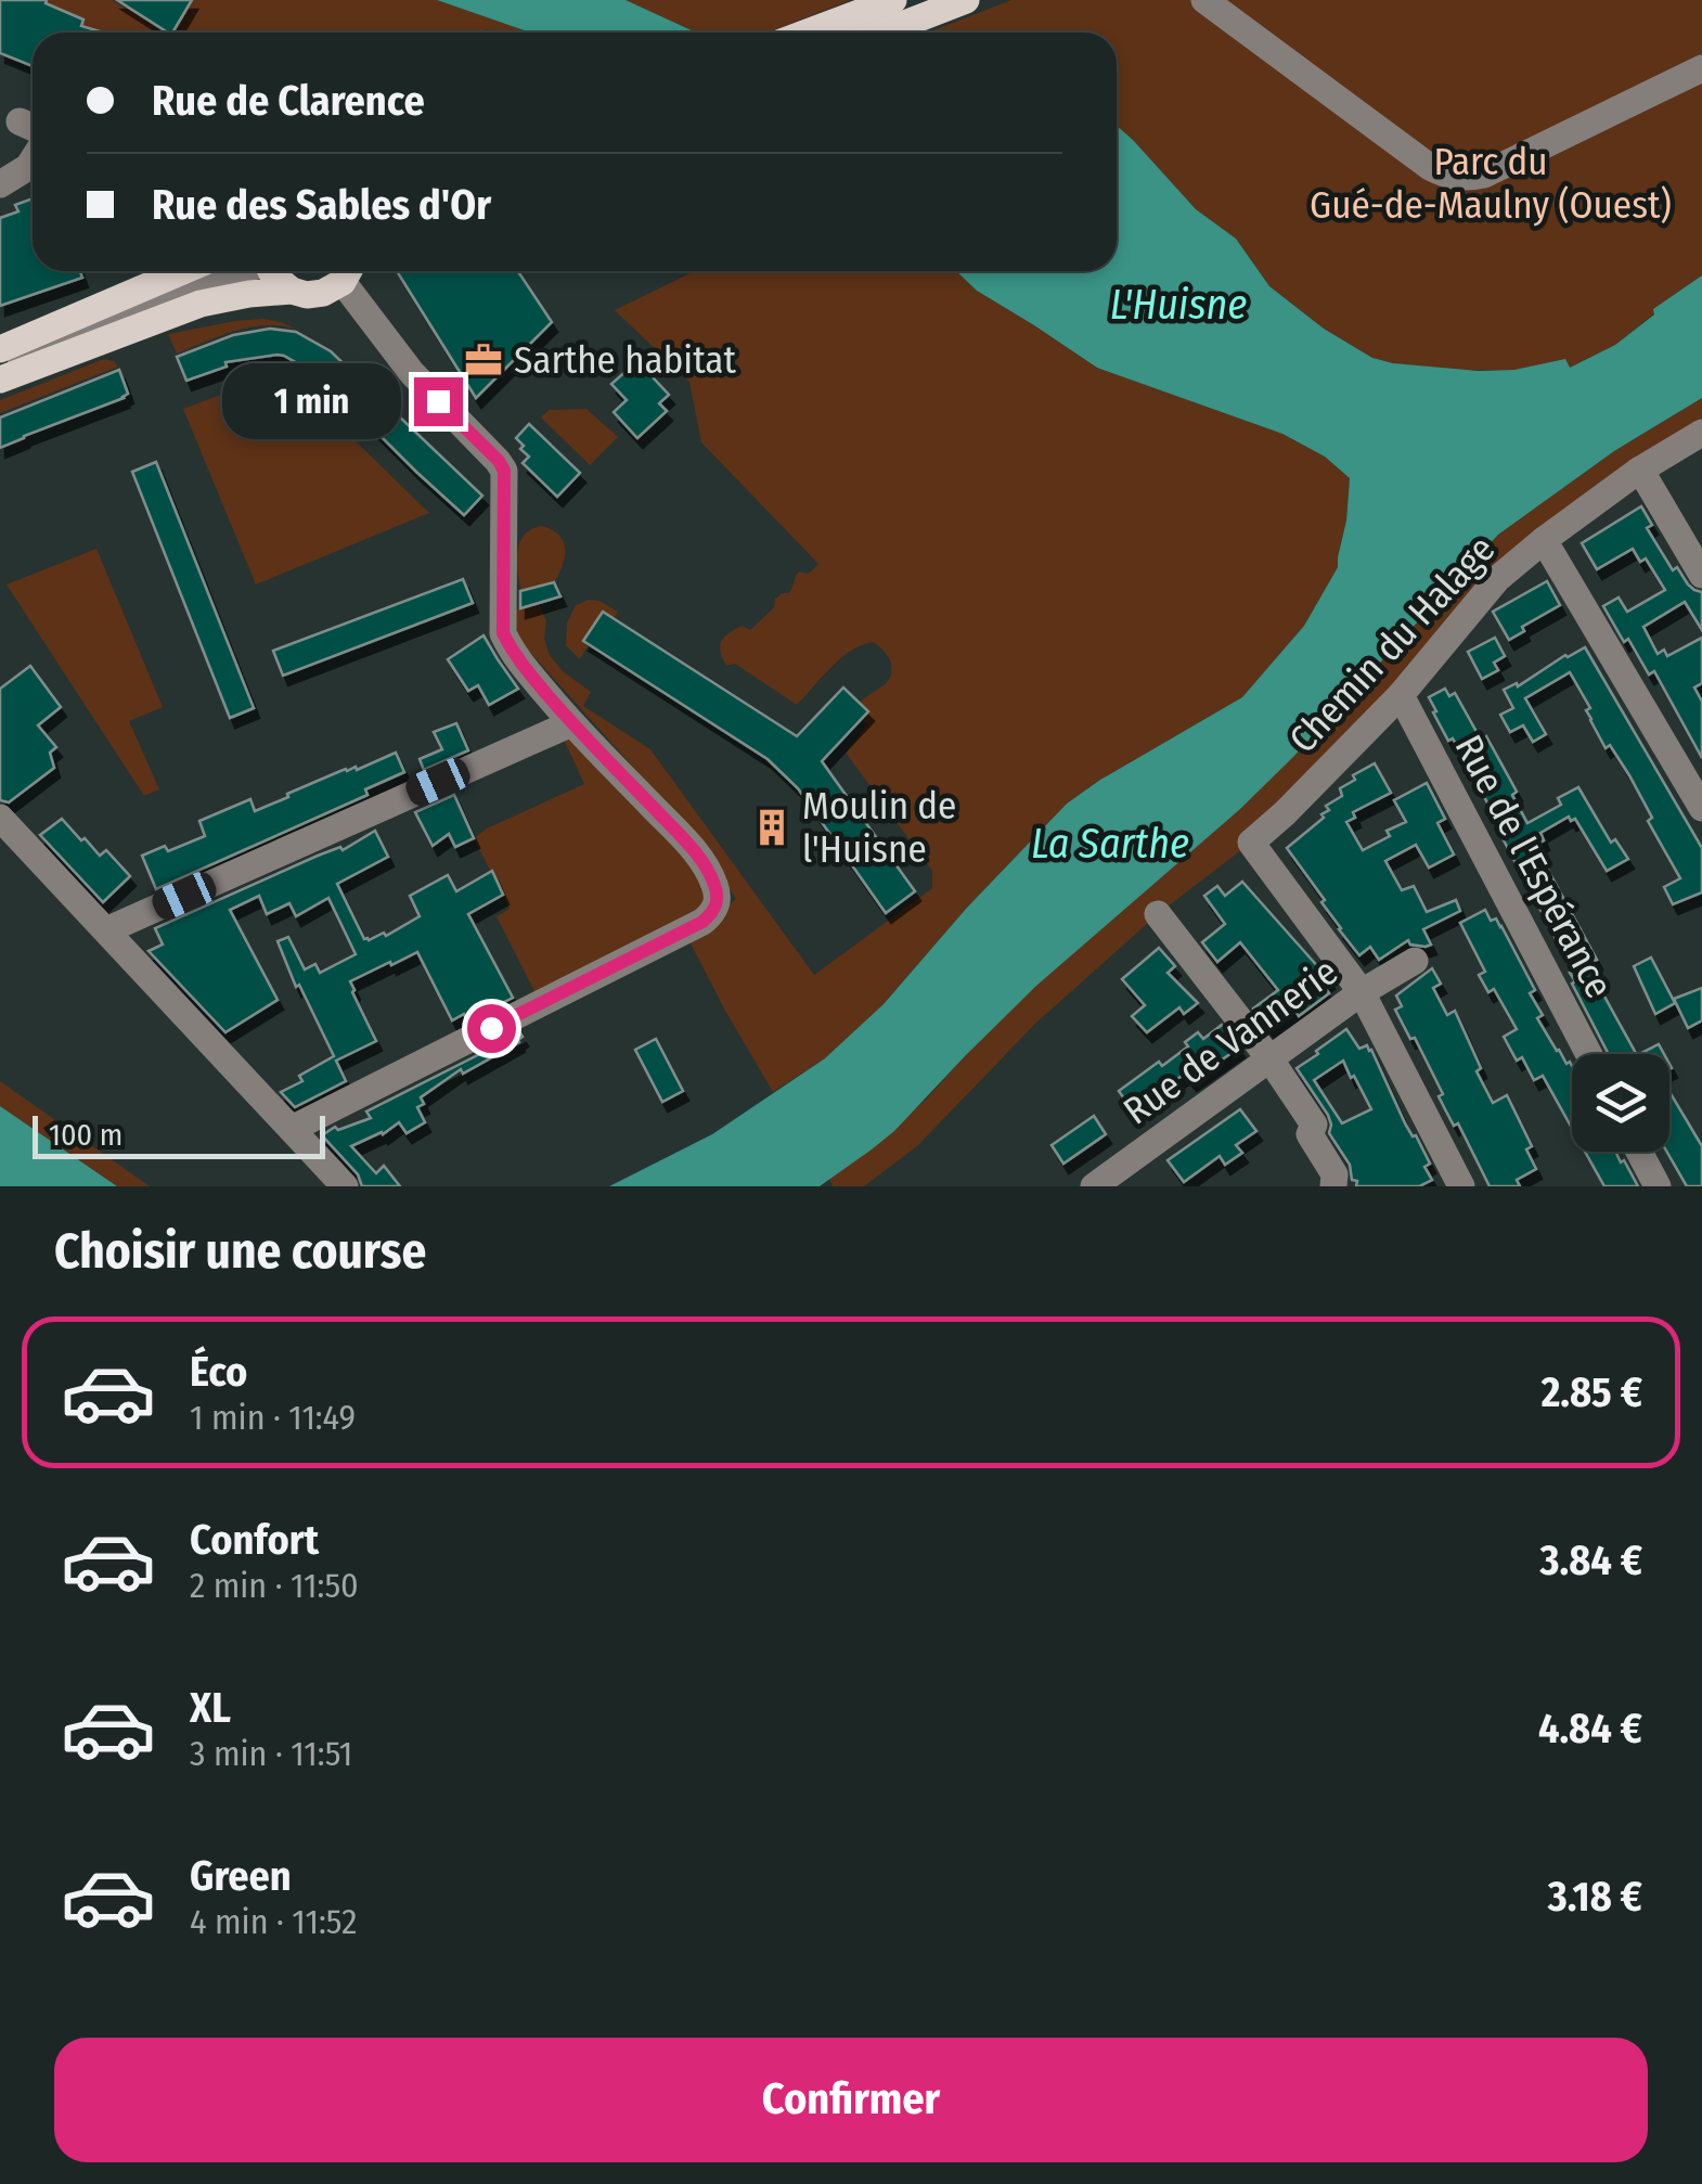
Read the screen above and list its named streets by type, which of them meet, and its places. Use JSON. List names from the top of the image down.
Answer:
{
  "streets": {
    "street": ["Chemin du Halage", "Rue de l'Espérance", "Rue de Vannerie"]
  },
  "crossings": [
    ["Chemin du Halage", "Rue de l'Espérance"],
    ["Chemin du Halage", "Rue de Vannerie"]
  ],
  "water": ["L'Huisne", "La Sarthe"],
  "parks": ["Parc du Gué-de-Maulny (Ouest)"],
  "places": {
    "office": ["Sarthe habitat"],
    "building": ["Moulin de l'Huisne"]
  },
  "scale_bar": "100 m",
  "page": {
    "banner": ["Rue de Clarence", "Rue des Sables d'Or"],
    "bubble": "1 min",
    "scale": "100 m",
    "heading": "Choisir une course",
    "list": [
      {
        "name": "Éco",
        "note": "1 min · 11:49",
        "value": "2.85 €"
      },
      {
        "name": "Confort",
        "note": "2 min · 11:50",
        "value": "3.84 €"
      },
      {
        "name": "XL",
        "note": "3 min · 11:51",
        "value": "4.84 €"
      },
      {
        "name": "Green",
        "note": "4 min · 11:52",
        "value": "3.18 €"
      }
    ],
    "buttons": "Confirmer"
  }
}
